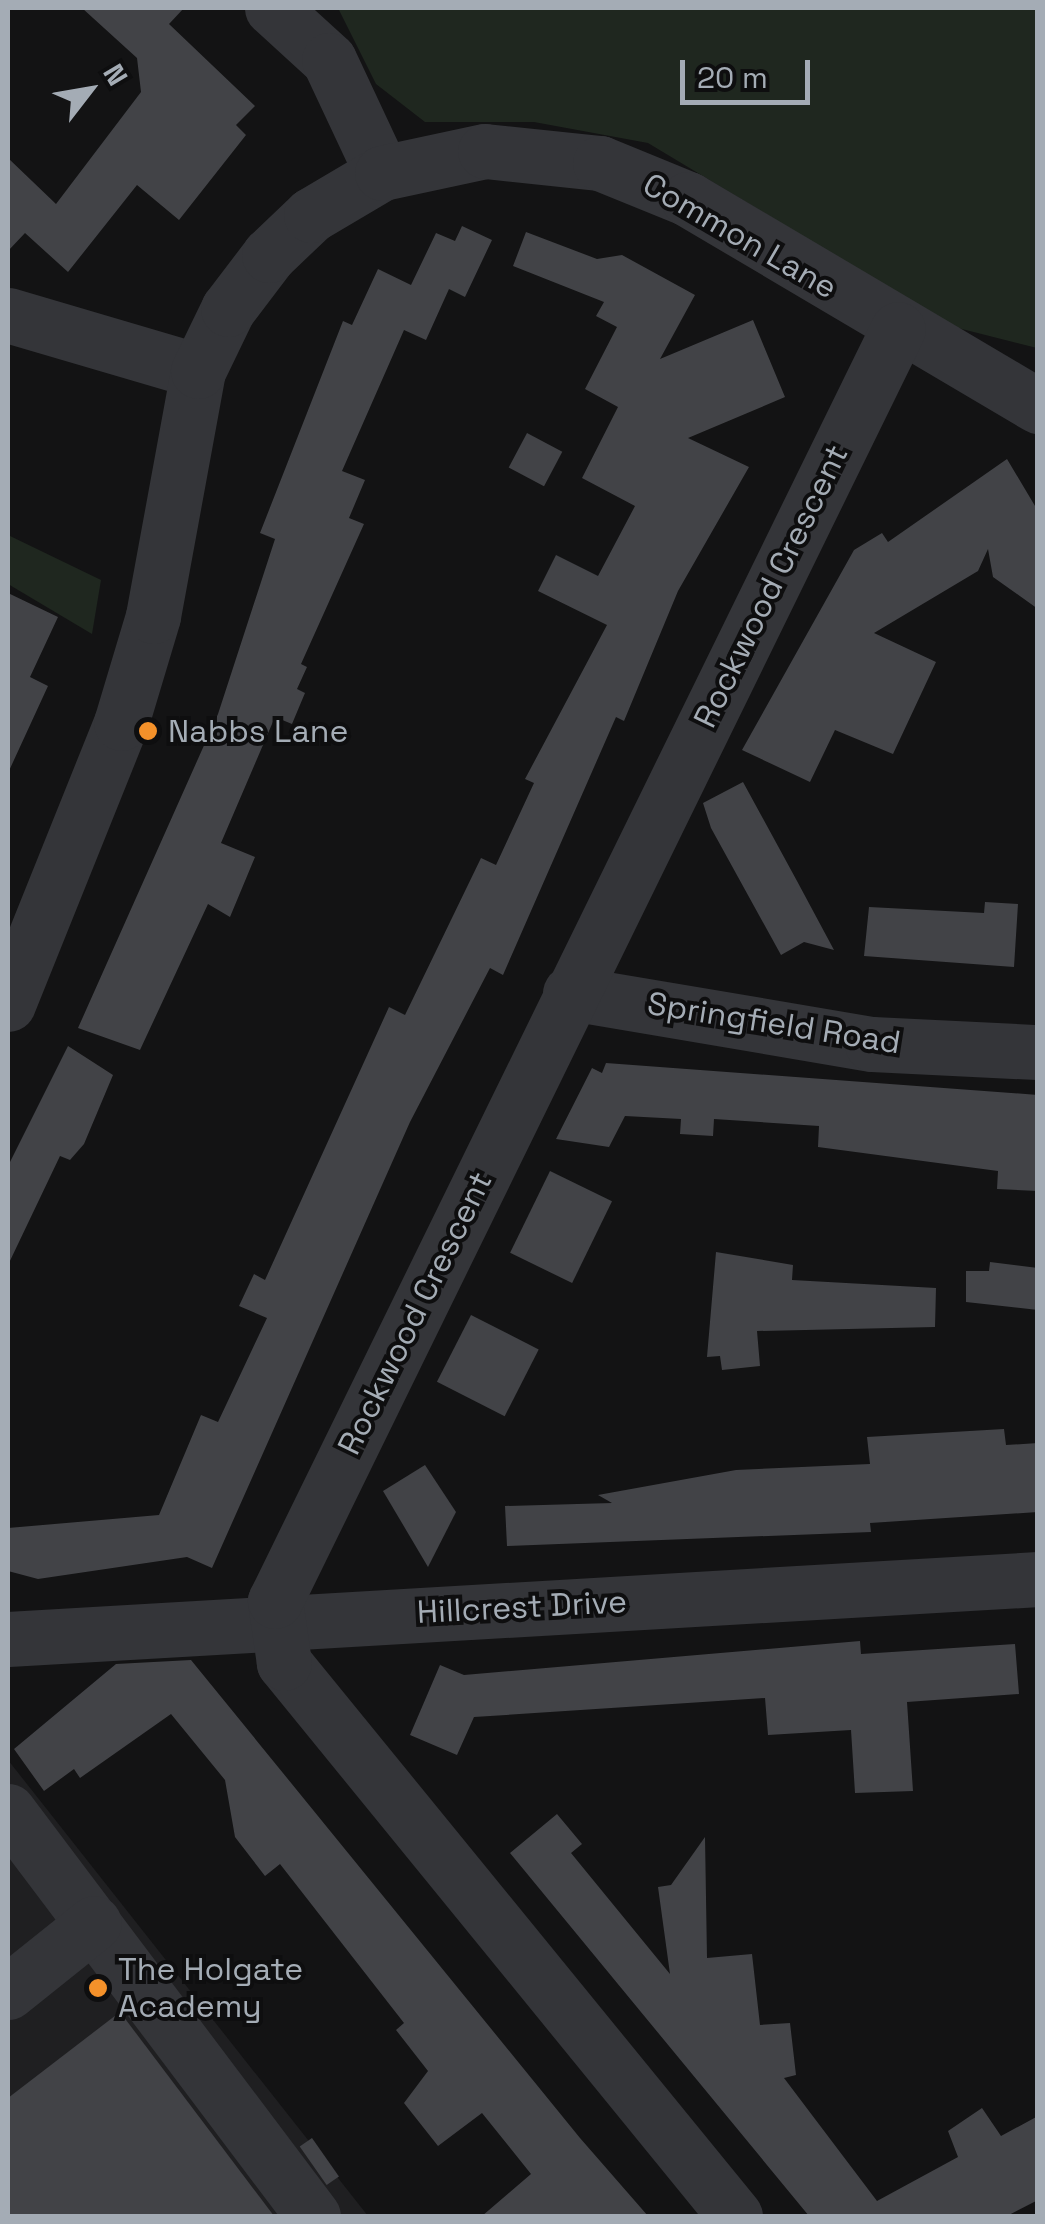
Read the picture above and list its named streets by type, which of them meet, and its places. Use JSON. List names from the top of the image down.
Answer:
{
  "streets": {
    "street": [
      "Common Lane",
      "Rockwood Crescent",
      "Springfield Road",
      "Hillcrest Drive"
    ]
  },
  "crossings": [
    ["Common Lane", "Rockwood Crescent"],
    ["Rockwood Crescent", "Springfield Road"],
    ["Rockwood Crescent", "Hillcrest Drive"]
  ],
  "places": ["Nabbs Lane", "The Holgate Academy"],
  "scale_bar": "20 m",
  "north": "top right"
}
